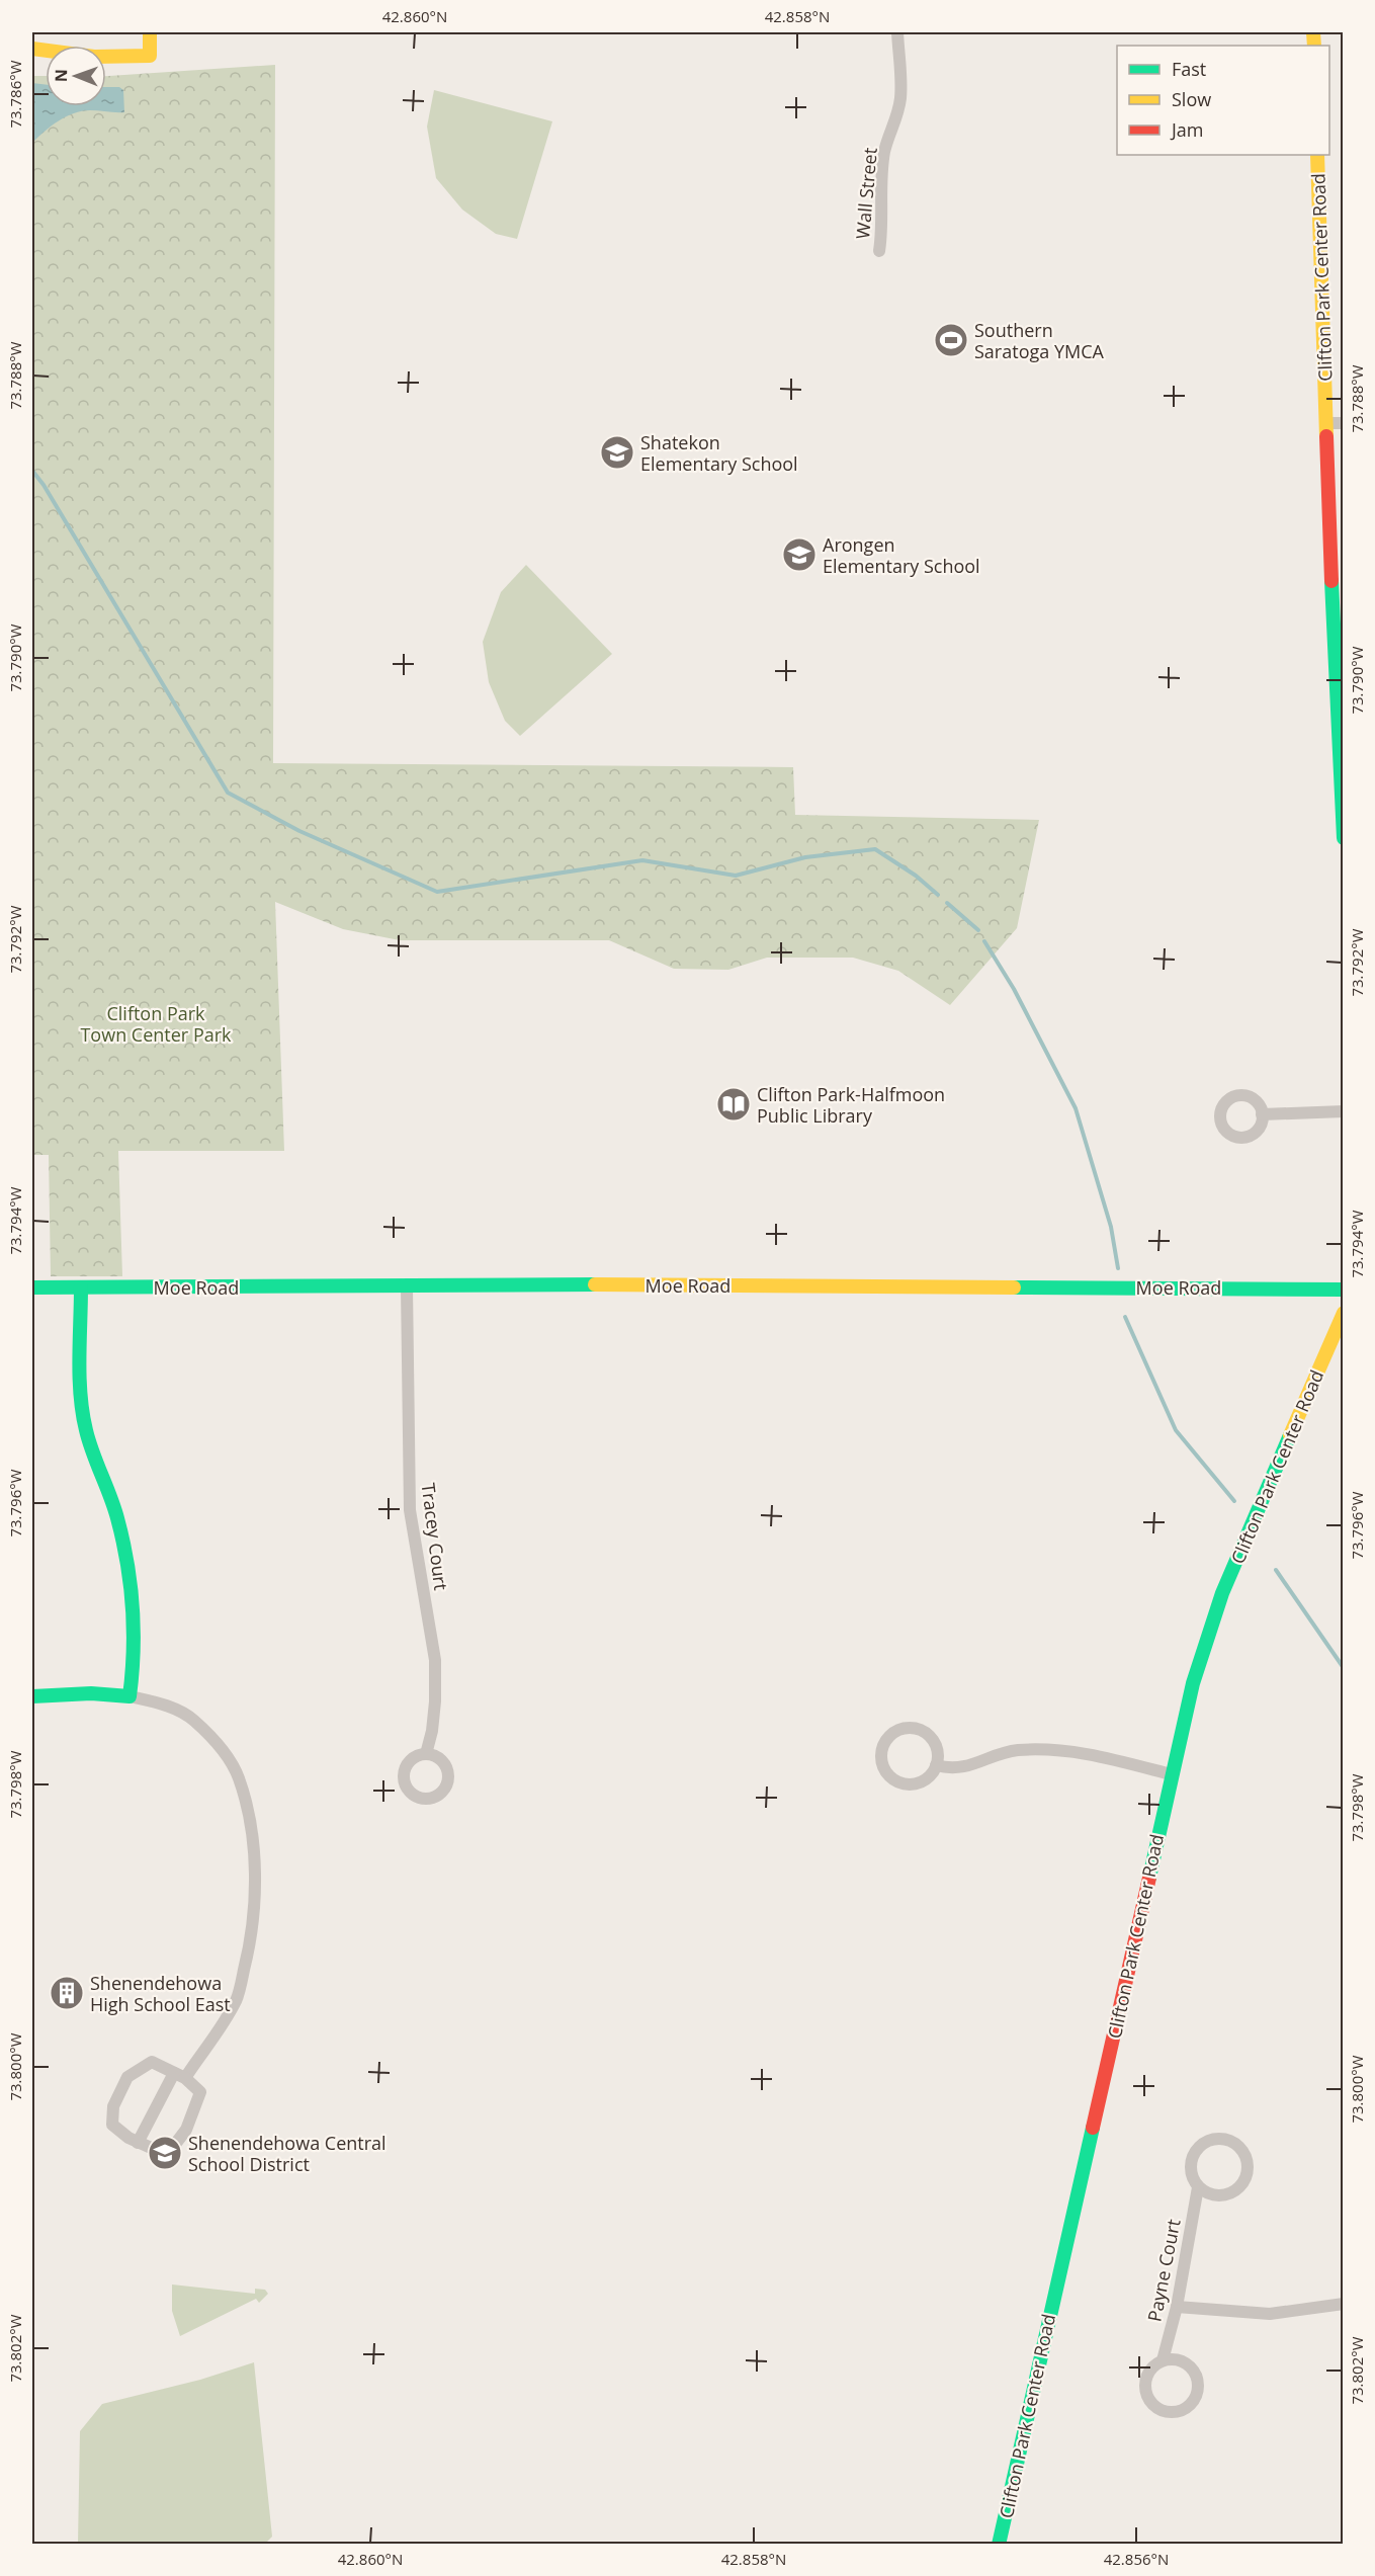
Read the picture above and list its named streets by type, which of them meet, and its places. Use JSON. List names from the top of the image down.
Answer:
{
  "streets": {
    "street": [
      "Wall Street",
      "Clifton Park Center Road",
      "Moe Road",
      "Tracey Court",
      "Payne Court"
    ]
  },
  "crossings": [
    ["Moe Road", "Tracey Court"]
  ],
  "parks": ["Clifton Park Town Center Park"],
  "places": {
    "sports": ["Southern Saratoga YMCA"],
    "school or university": ["Shatekon Elementary School", "Arongen Elementary School", "Shenendehowa Central School District"],
    "library": ["Clifton Park-Halfmoon Public Library"],
    "building": ["Shenendehowa High School East"]
  },
  "legend": ["Fast", "Slow", "Jam"],
  "north": "left",
  "coordinates": [
    "42.860°N",
    "42.858°N",
    "73.786°W",
    "73.788°W",
    "73.790°W",
    "73.792°W",
    "73.794°W",
    "73.796°W",
    "73.798°W",
    "73.800°W",
    "73.802°W",
    "42.856°N"
  ]
}
